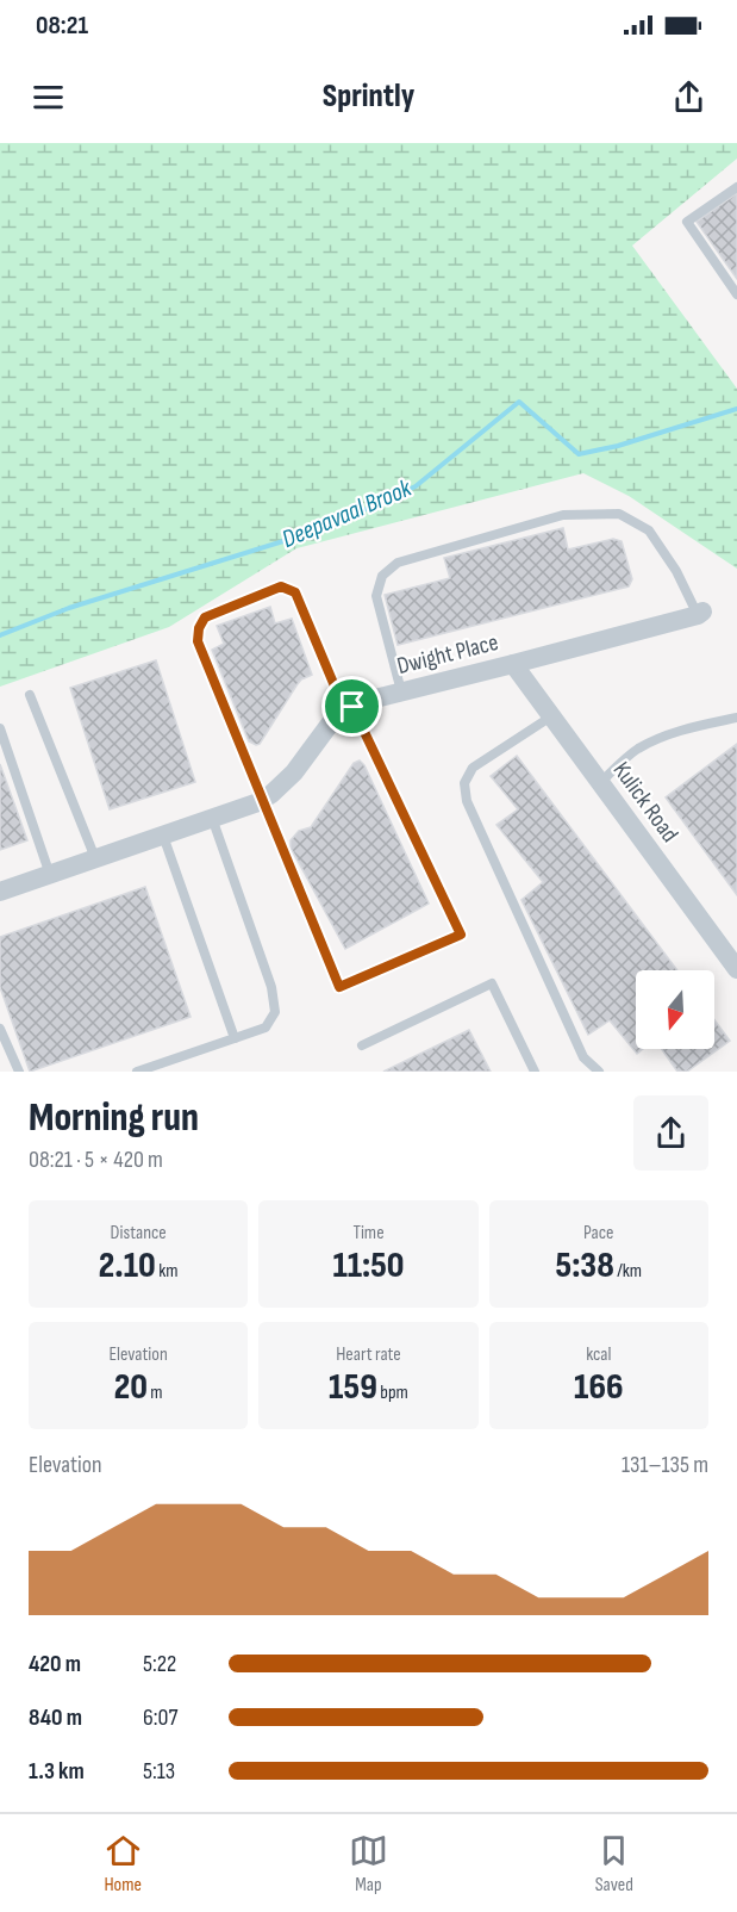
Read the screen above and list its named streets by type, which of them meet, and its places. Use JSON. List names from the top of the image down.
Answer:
{
  "streets": {
    "street": ["Dwight Place", "Kulick Road"]
  },
  "crossings": [
    ["Dwight Place", "Kulick Road"]
  ],
  "water": ["Deepavaal Brook"],
  "north": "bottom",
  "page": {
    "status": "08:21",
    "header": "Sprintly",
    "heading": ["Morning run", "08:21 · 5 × 420 m"],
    "stats": [
      ["Distance", "2.10 km"],
      ["Time", "11:50"],
      ["Pace", "5:38 /km"],
      ["Elevation", "20 m"],
      ["Heart rate", "159 bpm"],
      ["kcal", "166"]
    ],
    "chart": ["Elevation", "131–135 m"],
    "list": [
      {
        "name": "420 m",
        "note": "5:22"
      },
      {
        "name": "840 m",
        "note": "6:07"
      },
      {
        "name": "1.3 km",
        "note": "5:13"
      }
    ],
    "tabs": ["Home", "Map", "Saved"]
  }
}
